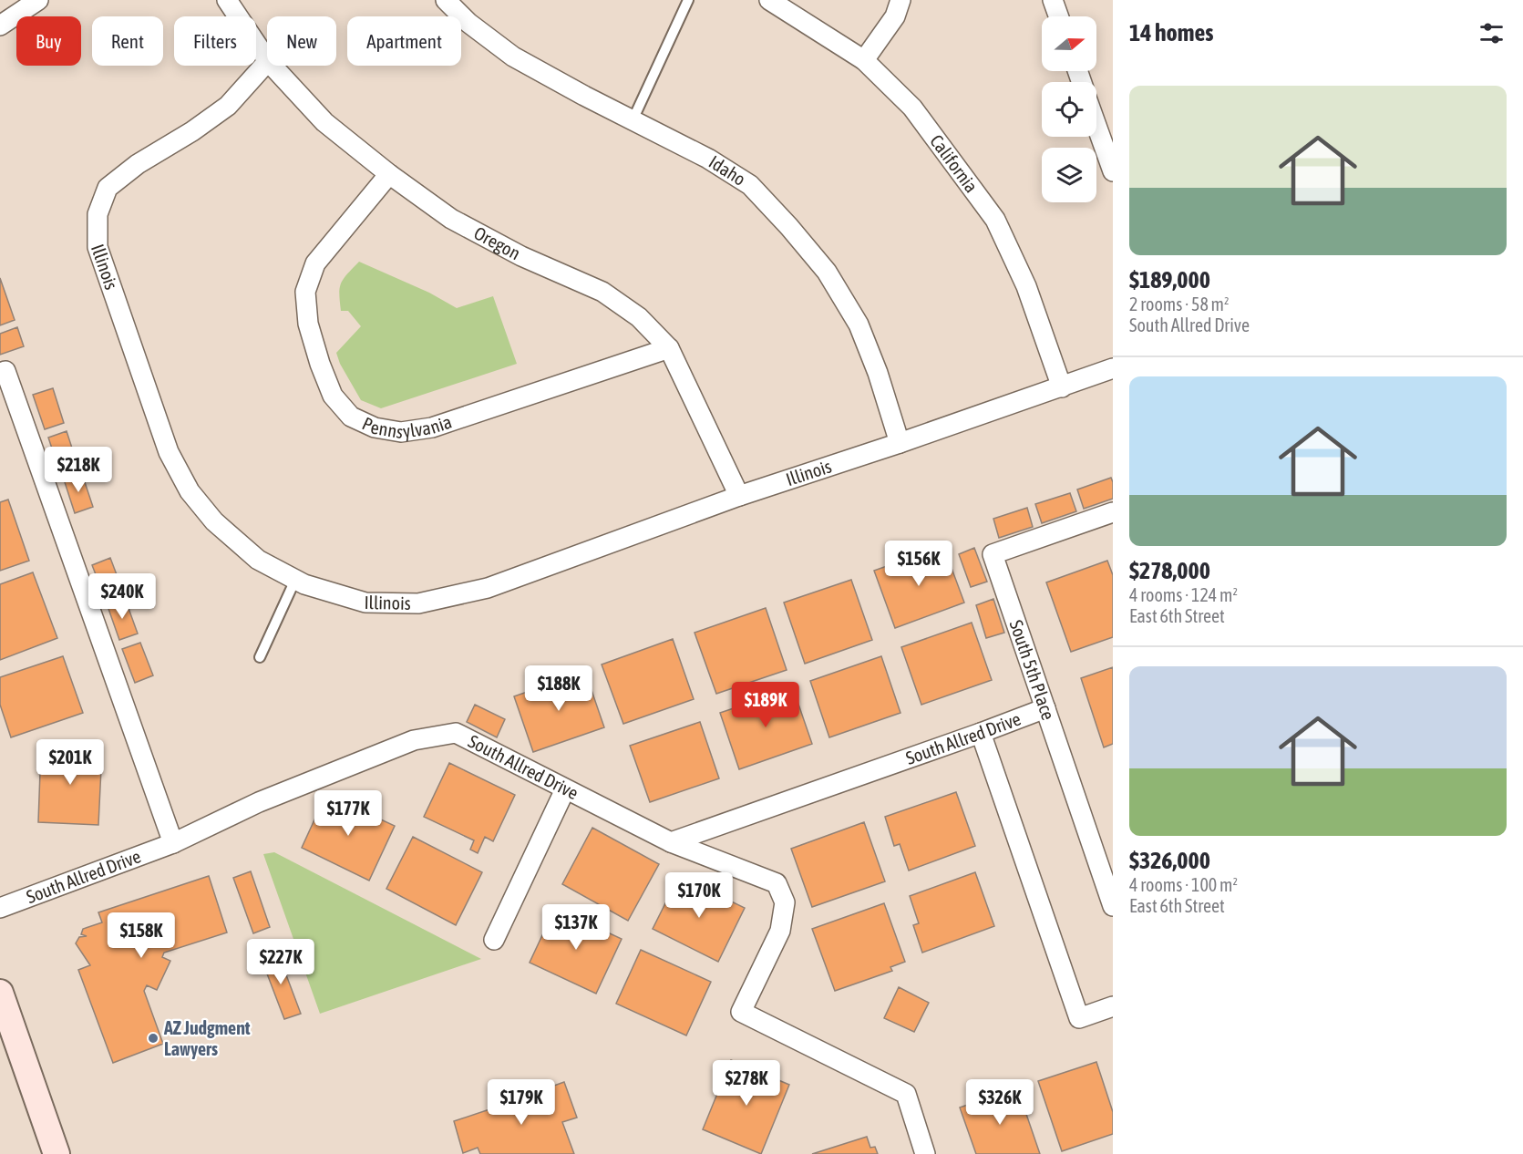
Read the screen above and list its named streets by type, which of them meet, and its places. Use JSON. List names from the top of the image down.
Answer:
{
  "streets": {
    "street": [
      "California",
      "Idaho",
      "Oregon",
      "Illinois",
      "Pennsylvania",
      "South 5th Place",
      "South Allred Drive"
    ]
  },
  "crossings": [
    ["California", "Illinois"],
    ["Idaho", "Illinois"],
    ["Oregon", "Illinois"],
    ["Oregon", "Pennsylvania"],
    ["South 5th Place", "South Allred Drive"]
  ],
  "places": ["AZ Judgment Lawyers"],
  "north": "right",
  "page": {
    "heading": "14 homes",
    "chip": [
      "Buy",
      "Rent",
      "Filters",
      "New",
      "Apartment"
    ],
    "list": [
      {
        "name": "$189,000",
        "note": "2 rooms · 58 m² · South Allred Drive"
      },
      {
        "name": "$278,000",
        "note": "4 rooms · 124 m² · East 6th Street"
      },
      {
        "name": "$326,000",
        "note": "4 rooms · 100 m² · East 6th Street"
      }
    ],
    "price": [
      "$218K",
      "$156K",
      "$240K",
      "$188K",
      "$189K",
      "$201K",
      "$177K",
      "$170K",
      "$137K",
      "$158K",
      "$227K",
      "$278K",
      "$179K",
      "$326K"
    ]
  }
}
